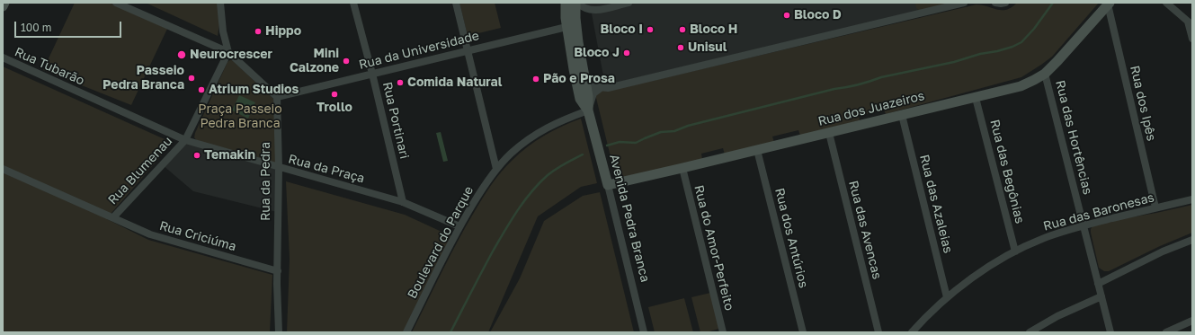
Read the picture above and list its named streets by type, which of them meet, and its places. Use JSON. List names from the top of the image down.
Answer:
{
  "streets": {
    "street": [
      "Rua da Universidade",
      "Rua Tubarão",
      "Rua dos Ipês",
      "Rua dos Juazeiros",
      "Rua Portinari",
      "Rua das Hortências",
      "Rua da Praça",
      "Rua Blumenau",
      "Rua das Begônias",
      "Rua da Pedra",
      "Rua das Azaleias",
      "Rua das Baronesas",
      "Avenida Pedra Branca",
      "Rua das Avencas",
      "Rua Criciúma",
      "Rua dos Antúrios",
      "Boulevard do Parque",
      "Rua do Amor-Perfeito"
    ]
  },
  "crossings": [
    ["Rua da Universidade", "Rua Portinari"],
    ["Rua da Universidade", "Rua da Pedra"],
    ["Rua da Universidade", "Avenida Pedra Branca"],
    ["Rua Tubarão", "Rua da Praça"],
    ["Rua Tubarão", "Rua Blumenau"],
    ["Rua dos Ipês", "Rua dos Juazeiros"],
    ["Rua dos Ipês", "Rua das Baronesas"],
    ["Rua dos Juazeiros", "Rua das Hortências"],
    ["Rua dos Juazeiros", "Rua das Begônias"],
    ["Rua dos Juazeiros", "Rua das Azaleias"],
    ["Rua dos Juazeiros", "Avenida Pedra Branca"],
    ["Rua dos Juazeiros", "Rua das Avencas"],
    ["Rua dos Juazeiros", "Rua dos Antúrios"],
    ["Rua dos Juazeiros", "Rua do Amor-Perfeito"],
    ["Rua Portinari", "Rua da Praça"],
    ["Rua das Hortências", "Rua das Baronesas"],
    ["Rua da Praça", "Rua Blumenau"],
    ["Rua da Praça", "Rua da Pedra"],
    ["Rua da Praça", "Boulevard do Parque"],
    ["Rua Blumenau", "Rua Criciúma"],
    ["Rua das Begônias", "Rua das Baronesas"],
    ["Rua da Pedra", "Rua Criciúma"],
    ["Rua das Azaleias", "Rua das Baronesas"],
    ["Avenida Pedra Branca", "Boulevard do Parque"]
  ],
  "parks": ["Praça Passeio Pedra Branca"],
  "places": [
    "Bloco D",
    "Bloco I",
    "Bloco H",
    "Hippo",
    "Unisul",
    "Bloco J",
    "Neurocrescer",
    "Mini Calzone",
    "Passeio Pedra Branca",
    "Pão e Prosa",
    "Comida Natural",
    "Atrium Studios",
    "Trollo",
    "Temakin"
  ],
  "scale_bar": "100 m"
}
